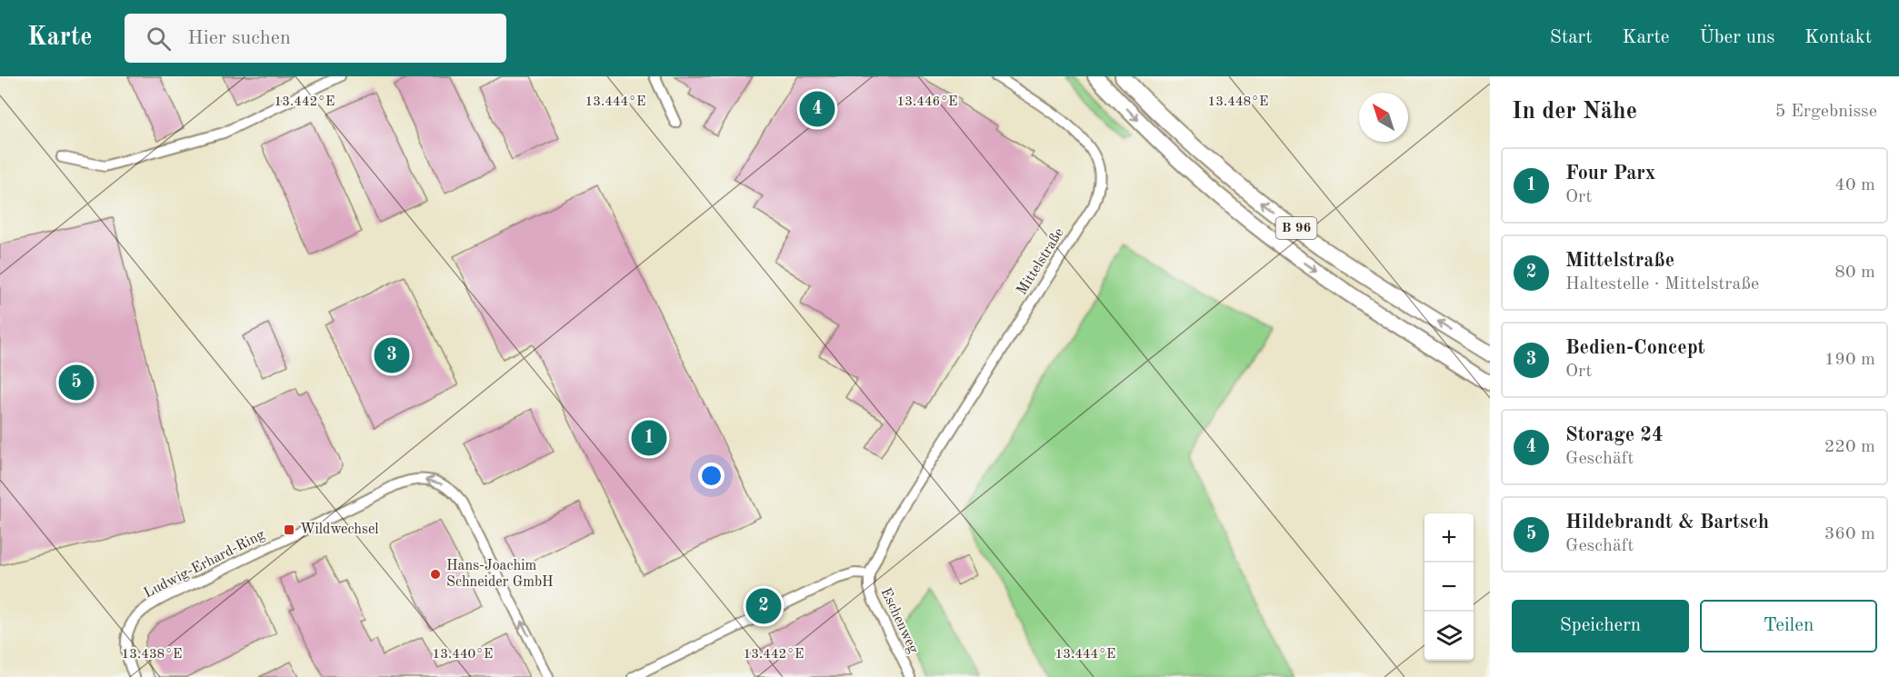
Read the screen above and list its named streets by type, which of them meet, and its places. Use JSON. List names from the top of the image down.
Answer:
{
  "streets": {
    "highway": ["B 96"],
    "street": ["Mittelstraße", "Ludwig-Erhard-Ring", "Eschenweg"]
  },
  "crossings": [
    ["Mittelstraße", "Eschenweg"]
  ],
  "places": {
    "transit": ["Wildwechsel"],
    "other": ["Hans-Joachim Schneider GmbH"]
  },
  "north": "top left",
  "page": {
    "header": "Karte",
    "search": "Hier suchen",
    "nav": [
      "Start",
      "Karte",
      "Über uns",
      "Kontakt"
    ],
    "heading": ["In der Nähe", "5 Ergebnisse"],
    "pins": [
      "4",
      "3",
      "5",
      "1",
      "2"
    ],
    "list": [
      {
        "mark": "1",
        "name": "Four Parx",
        "note": "Ort",
        "value": "40 m"
      },
      {
        "mark": "2",
        "name": "Mittelstraße",
        "note": "Haltestelle · Mittelstraße",
        "value": "80 m"
      },
      {
        "mark": "3",
        "name": "Bedien-Concept",
        "note": "Ort",
        "value": "190 m"
      },
      {
        "mark": "4",
        "name": "Storage 24",
        "note": "Geschäft",
        "value": "220 m"
      },
      {
        "mark": "5",
        "name": "Hildebrandt & Bartsch",
        "note": "Geschäft",
        "value": "360 m"
      }
    ],
    "map_buttons": ["+", "−"],
    "buttons": ["Speichern", "Teilen"]
  },
  "coordinates": [
    "13.442°E",
    "13.444°E",
    "13.446°E",
    "13.448°E",
    "13.438°E",
    "13.440°E"
  ]
}
